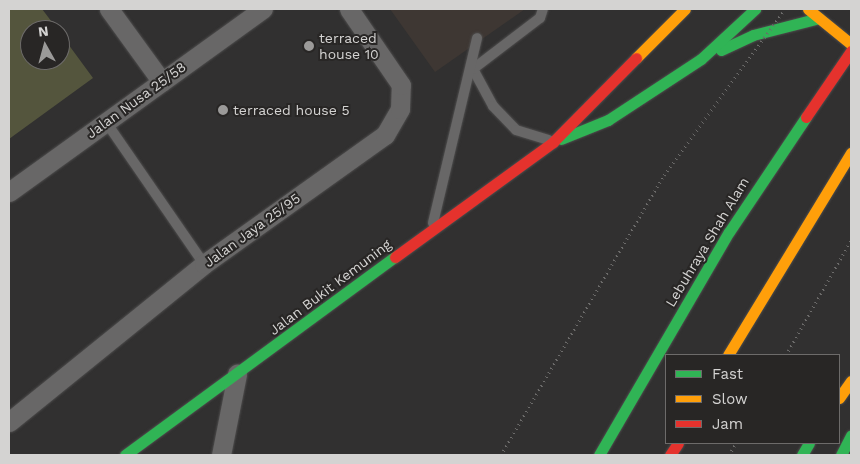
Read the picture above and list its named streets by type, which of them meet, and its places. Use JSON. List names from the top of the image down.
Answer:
{
  "streets": {
    "main road": ["Lebuhraya Shah Alam", "Jalan Bukit Kemuning"],
    "street": ["Jalan Nusa 25/58", "Jalan Jaya 25/95"]
  },
  "places": ["terraced house 10", "terraced house 5"],
  "legend": ["Fast", "Slow", "Jam"],
  "north": "top"
}
